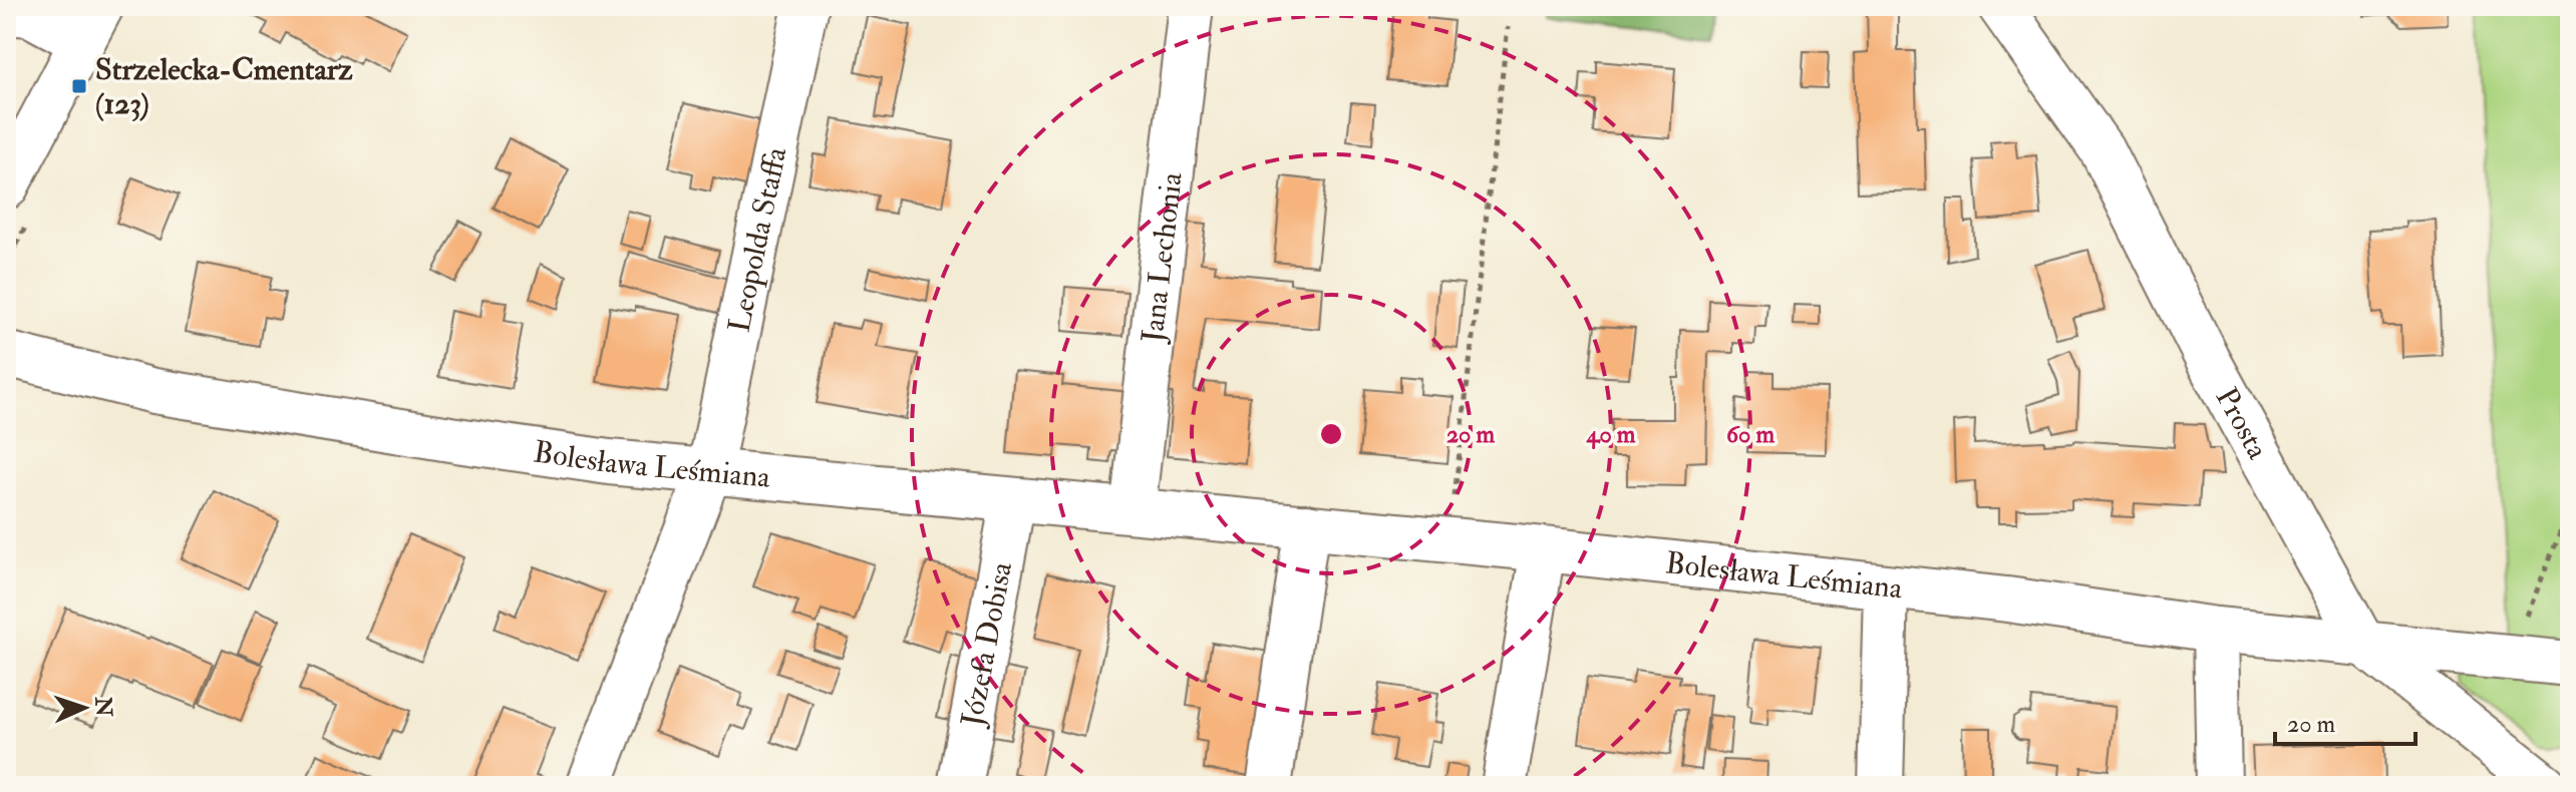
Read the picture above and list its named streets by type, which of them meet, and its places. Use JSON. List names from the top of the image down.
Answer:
{
  "streets": {
    "street": [
      "Leopolda Staffa",
      "Jana Lechonia",
      "Prosta",
      "Bolesława Leśmiana",
      "Józefa Dobisa"
    ]
  },
  "crossings": [
    ["Leopolda Staffa", "Bolesława Leśmiana"],
    ["Jana Lechonia", "Bolesława Leśmiana"],
    ["Prosta", "Bolesława Leśmiana"],
    ["Bolesława Leśmiana", "Józefa Dobisa"]
  ],
  "places": {
    "transit": ["Strzelecka-Cmentarz (123)"]
  },
  "scale_bar": "20 m",
  "north": "right",
  "rings": ["20 m", "40 m", "60 m"]
}
